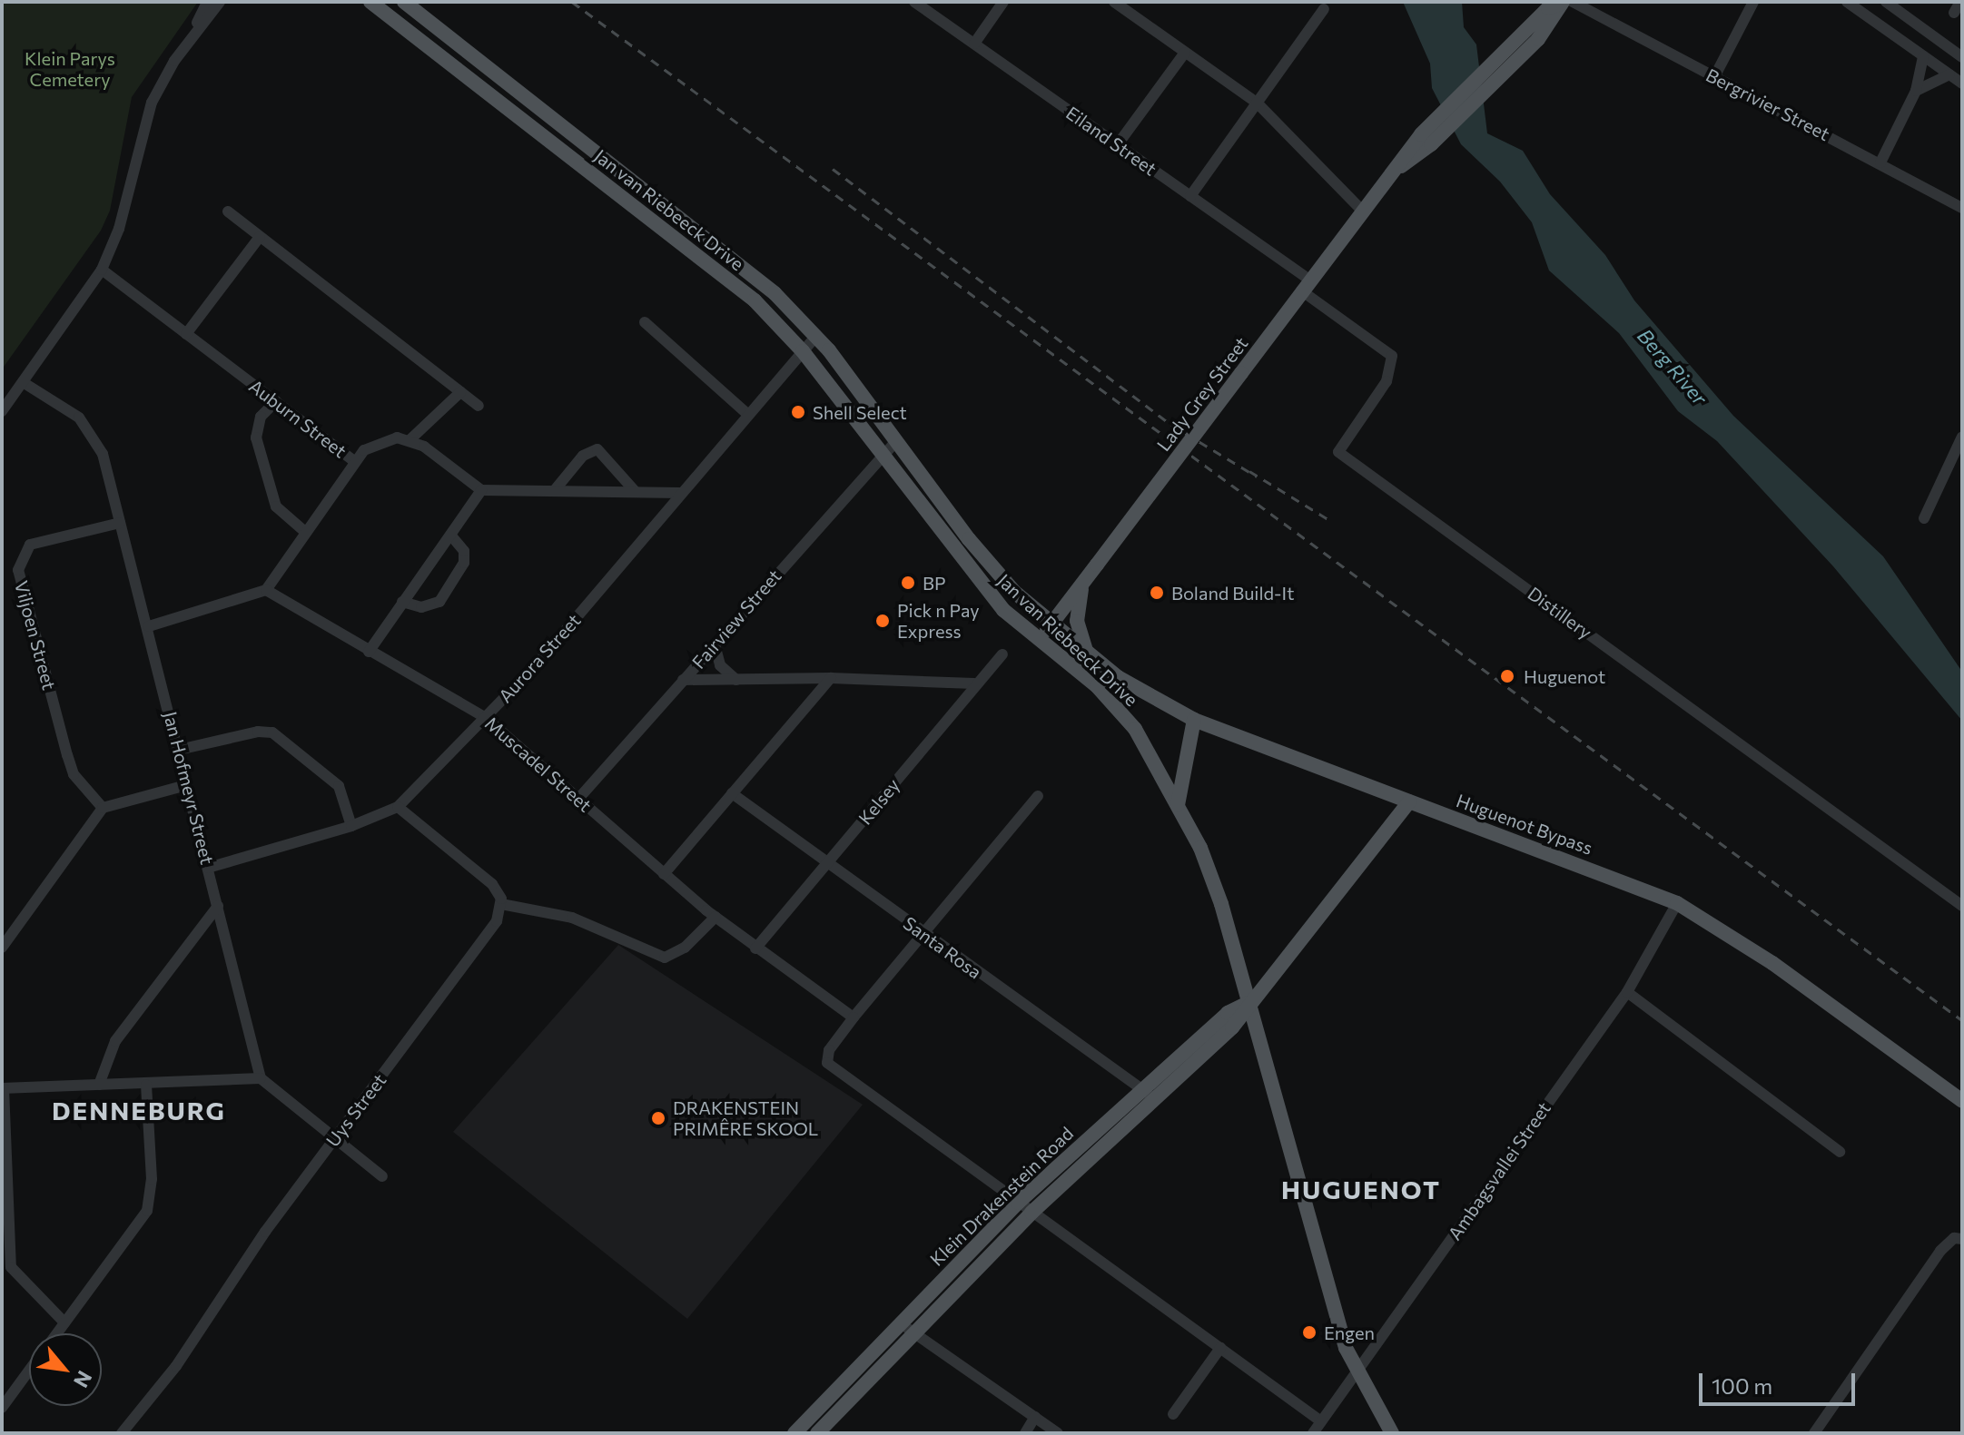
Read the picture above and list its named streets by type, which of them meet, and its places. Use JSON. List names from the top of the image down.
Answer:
{
  "streets": {
    "main road": [
      "Jan van Riebeeck Drive",
      "Lady Grey Street",
      "Huguenot Bypass",
      "Klein Drakenstein Road"
    ],
    "street": [
      "Bergrivier Street",
      "Eiland Street",
      "Auburn Street",
      "Distillery",
      "Fairview Street",
      "Viljoen Street",
      "Aurora Street",
      "Muscadel Street",
      "Jan Hofmeyr Street",
      "Kelsey",
      "Santa Rosa",
      "Uys Street",
      "Ambagsvallei Street"
    ]
  },
  "crossings": [
    ["Bergrivier Street", "Lady Grey Street"],
    ["Eiland Street", "Lady Grey Street"],
    ["Eiland Street", "Distillery"],
    ["Jan van Riebeeck Drive", "Lady Grey Street"],
    ["Jan van Riebeeck Drive", "Fairview Street"],
    ["Jan van Riebeeck Drive", "Aurora Street"],
    ["Jan van Riebeeck Drive", "Huguenot Bypass"],
    ["Jan van Riebeeck Drive", "Ambagsvallei Street"],
    ["Jan van Riebeeck Drive", "Klein Drakenstein Road"],
    ["Lady Grey Street", "Distillery"],
    ["Lady Grey Street", "Huguenot Bypass"],
    ["Fairview Street", "Muscadel Street"],
    ["Viljoen Street", "Jan Hofmeyr Street"],
    ["Aurora Street", "Muscadel Street"],
    ["Aurora Street", "Jan Hofmeyr Street"],
    ["Muscadel Street", "Kelsey"],
    ["Kelsey", "Santa Rosa"],
    ["Huguenot Bypass", "Ambagsvallei Street"],
    ["Huguenot Bypass", "Klein Drakenstein Road"],
    ["Santa Rosa", "Klein Drakenstein Road"]
  ],
  "districts": ["DENNEBURG", "HUGUENOT"],
  "water": ["Berg River"],
  "parks": ["Klein Parys Cemetery"],
  "places": [
    "Shell Select",
    "BP",
    "Boland Build-It",
    "Pick n Pay Express",
    "Huguenot",
    "DRAKENSTEIN PRIMÊRE SKOOL",
    "Engen"
  ],
  "scale_bar": "100 m",
  "north": "bottom right"
}
